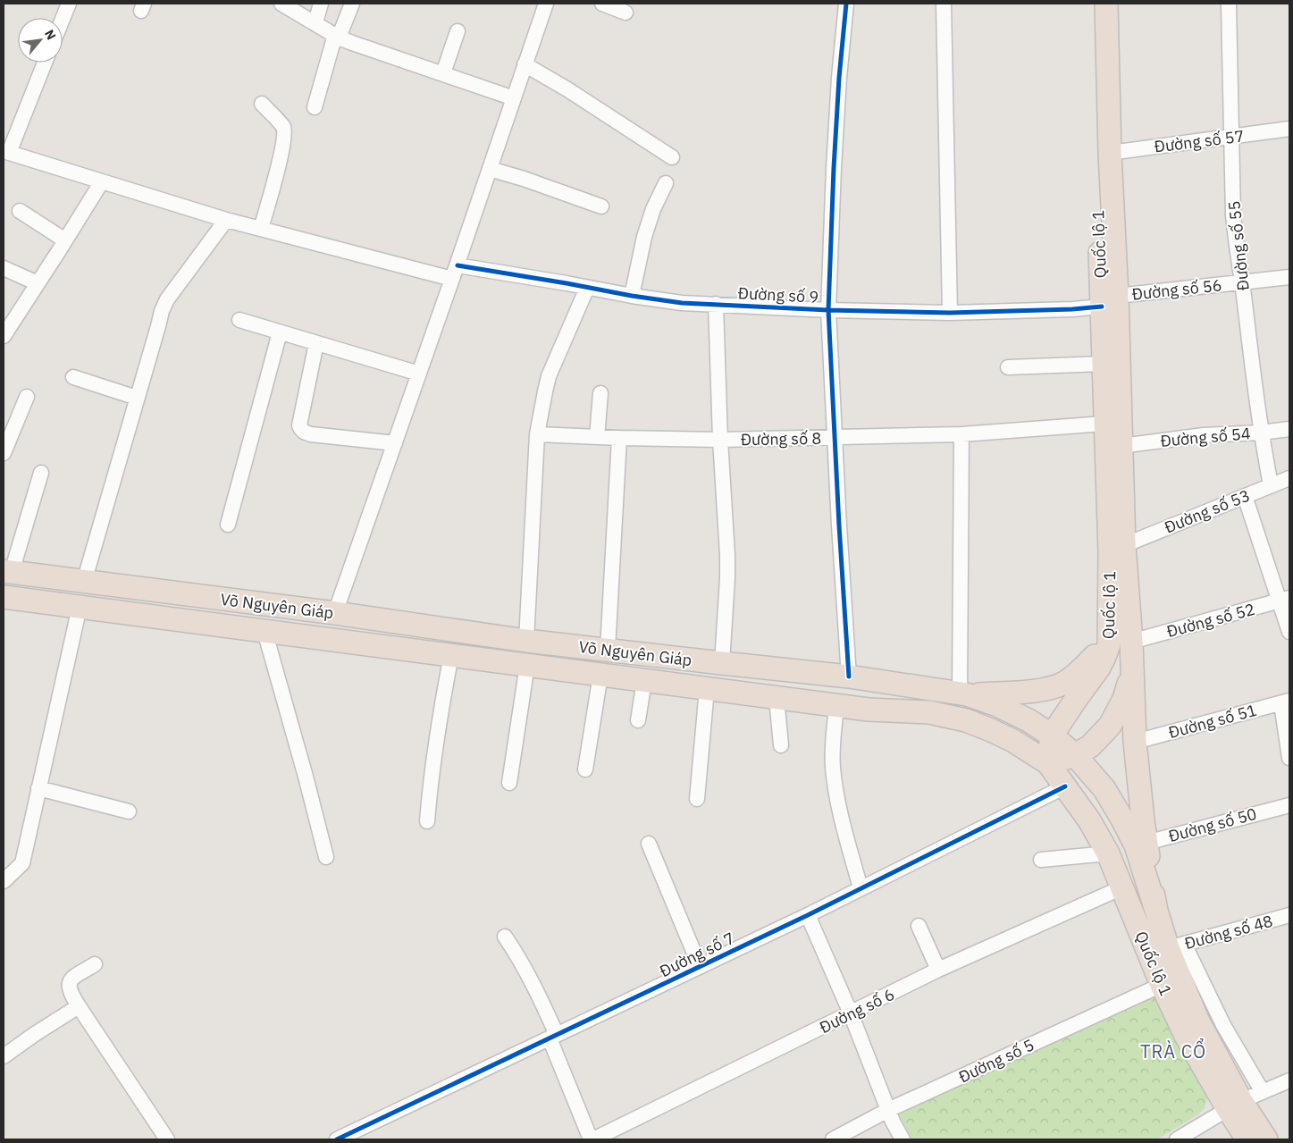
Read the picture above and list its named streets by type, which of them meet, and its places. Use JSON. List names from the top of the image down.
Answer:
{
  "streets": {
    "highway": ["Quốc lộ 1", "Võ Nguyên Giáp"],
    "street": [
      "Đường số 57",
      "Đường số 55",
      "Đường số 56",
      "Đường số 9",
      "Đường số 54",
      "Đường số 8",
      "Đường số 53",
      "Đường số 52",
      "Đường số 51",
      "Đường số 50",
      "Đường số 48",
      "Đường số 7",
      "Đường số 6",
      "Đường số 5"
    ]
  },
  "crossings": [
    ["Đường số 57", "Quốc lộ 1"],
    ["Đường số 57", "Đường số 55"],
    ["Quốc lộ 1", "Đường số 56"],
    ["Quốc lộ 1", "Đường số 9"],
    ["Quốc lộ 1", "Đường số 54"],
    ["Quốc lộ 1", "Đường số 8"],
    ["Quốc lộ 1", "Đường số 53"],
    ["Quốc lộ 1", "Võ Nguyên Giáp"],
    ["Quốc lộ 1", "Đường số 52"],
    ["Quốc lộ 1", "Đường số 51"],
    ["Quốc lộ 1", "Đường số 50"],
    ["Quốc lộ 1", "Đường số 48"],
    ["Quốc lộ 1", "Đường số 7"],
    ["Quốc lộ 1", "Đường số 6"],
    ["Quốc lộ 1", "Đường số 5"],
    ["Đường số 55", "Đường số 56"],
    ["Đường số 55", "Đường số 54"],
    ["Đường số 55", "Đường số 53"],
    ["Đường số 56", "Đường số 9"],
    ["Võ Nguyên Giáp", "Đường số 50"]
  ],
  "districts": ["TRÀ CỔ"],
  "north": "top right"
}
